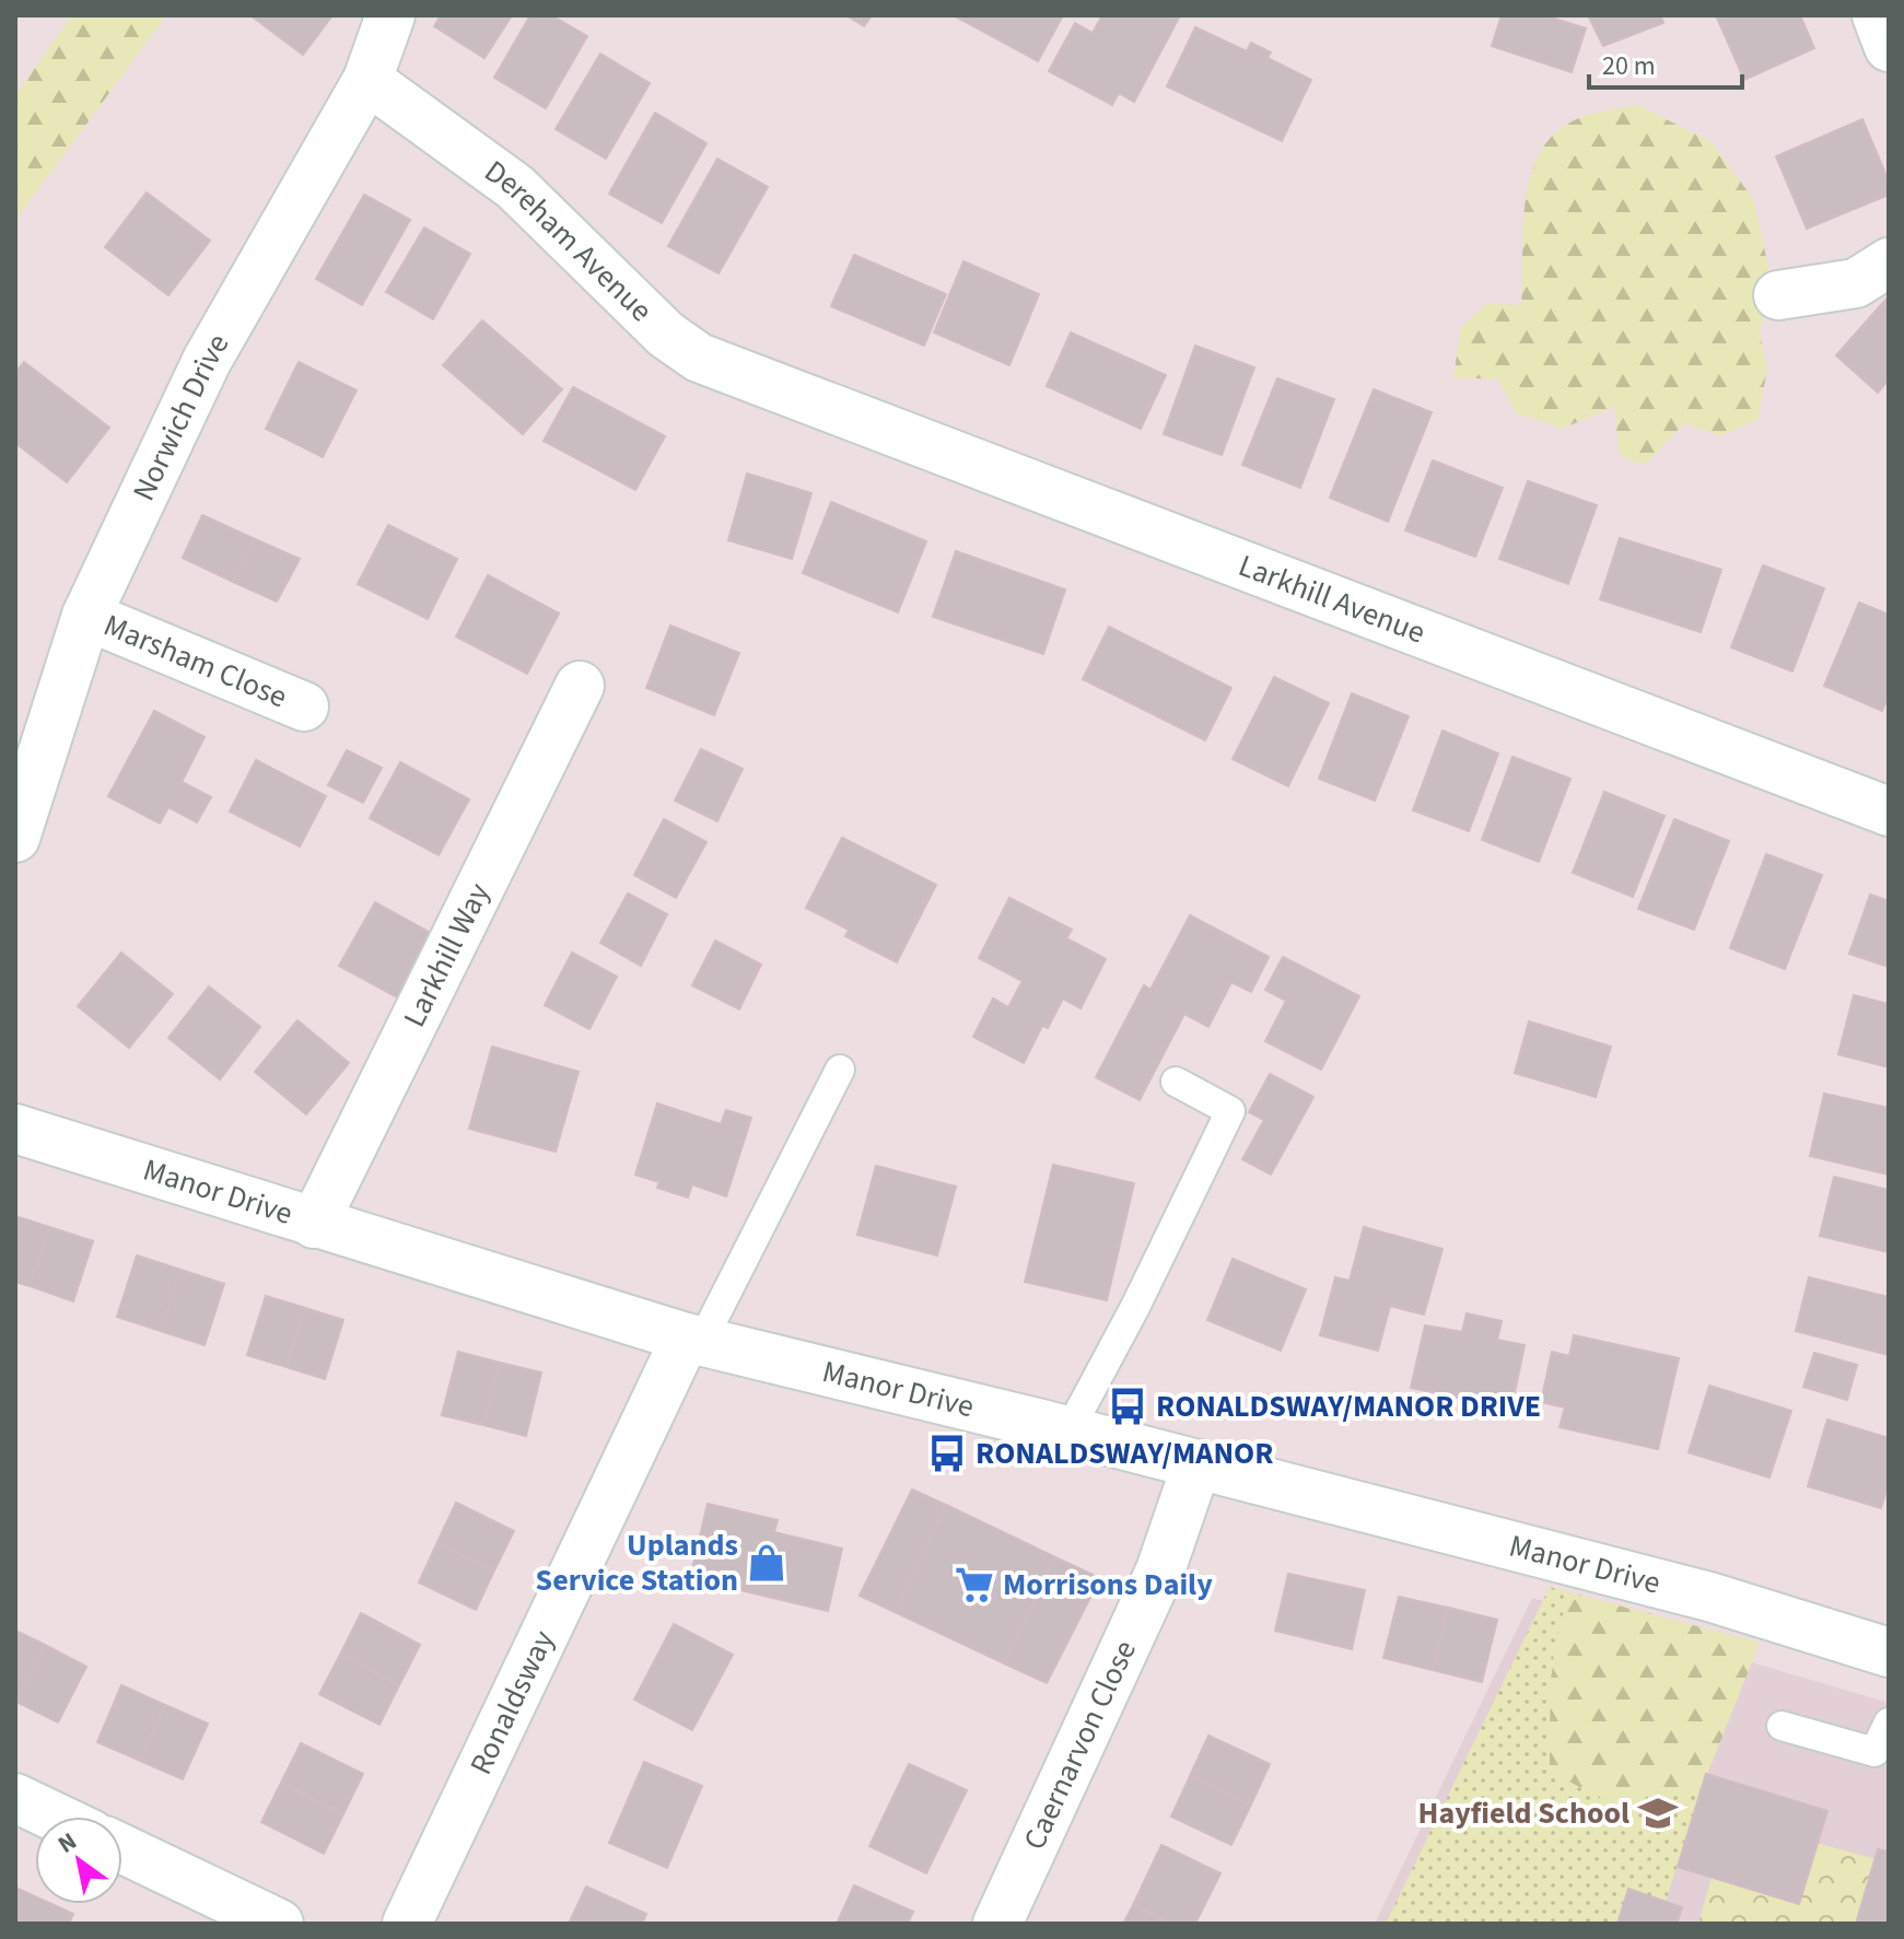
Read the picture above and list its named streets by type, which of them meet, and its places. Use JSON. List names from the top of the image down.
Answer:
{
  "streets": {
    "street": [
      "Dereham Avenue",
      "Norwich Drive",
      "Larkhill Avenue",
      "Marsham Close",
      "Larkhill Way",
      "Manor Drive",
      "Ronaldsway",
      "Caernarvon Close"
    ]
  },
  "crossings": [
    ["Dereham Avenue", "Norwich Drive"],
    ["Dereham Avenue", "Larkhill Avenue"],
    ["Norwich Drive", "Marsham Close"],
    ["Larkhill Way", "Manor Drive"],
    ["Manor Drive", "Ronaldsway"],
    ["Manor Drive", "Caernarvon Close"]
  ],
  "places": {
    "bus stop": ["RONALDSWAY/MANOR DRIVE", "RONALDSWAY/MANOR"],
    "shop": ["Uplands Service Station"],
    "supermarket": ["Morrisons Daily"],
    "school or university": ["Hayfield School"]
  },
  "scale_bar": "20 m",
  "north": "top left"
}
